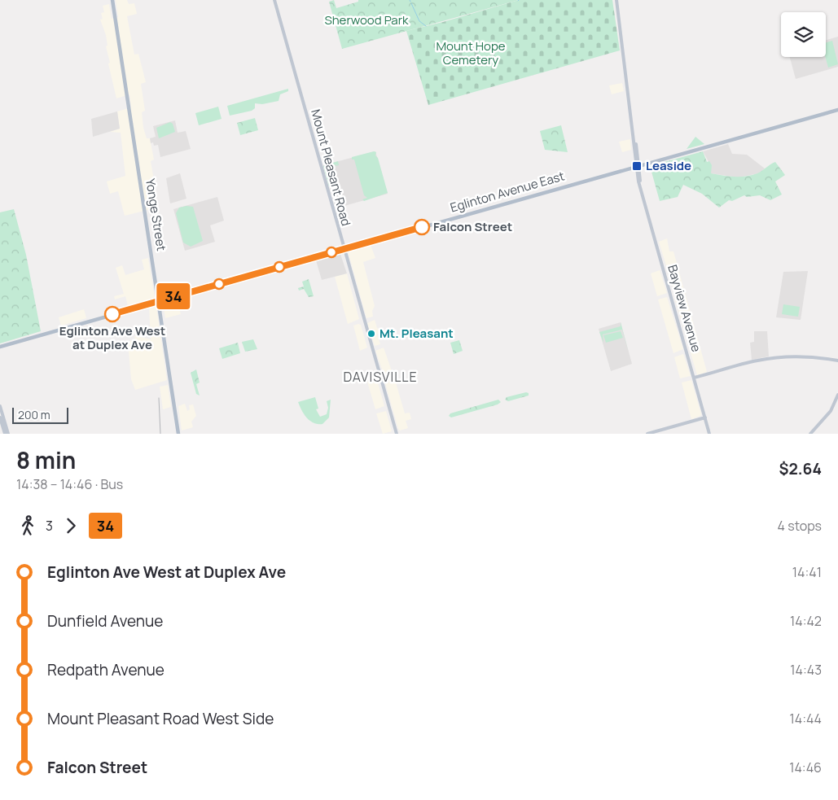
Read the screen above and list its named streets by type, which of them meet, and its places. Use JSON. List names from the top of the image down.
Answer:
{
  "streets": {
    "main road": [
      "Mount Pleasant Road",
      "Eglinton Avenue East",
      "Yonge Street",
      "Bayview Avenue"
    ]
  },
  "crossings": [
    ["Mount Pleasant Road", "Eglinton Avenue East"],
    ["Eglinton Avenue East", "Yonge Street"],
    ["Eglinton Avenue East", "Bayview Avenue"]
  ],
  "districts": ["DAVISVILLE"],
  "parks": ["Sherwood Park", "Mount Hope Cemetery"],
  "places": {
    "transit": ["Leaside"],
    "other": ["Falcon Street", "Eglinton Ave West at Duplex Ave", "Mt. Pleasant"]
  },
  "lines": ["bus line 34"],
  "scale_bar": "200 m",
  "page": {
    "on_map": "34",
    "scale": "200 m",
    "heading": ["8 min", "14:38 – 14:46 · Bus", "$2.64"],
    "legs": ["3", "34", "4 stops"],
    "list": [
      {
        "name": "Eglinton Ave West at Duplex Ave",
        "value": "14:41"
      },
      {
        "name": "Dunfield Avenue",
        "value": "14:42"
      },
      {
        "name": "Redpath Avenue",
        "value": "14:43"
      },
      {
        "name": "Mount Pleasant Road West Side",
        "value": "14:44"
      },
      {
        "name": "Falcon Street",
        "value": "14:46"
      }
    ]
  }
}
